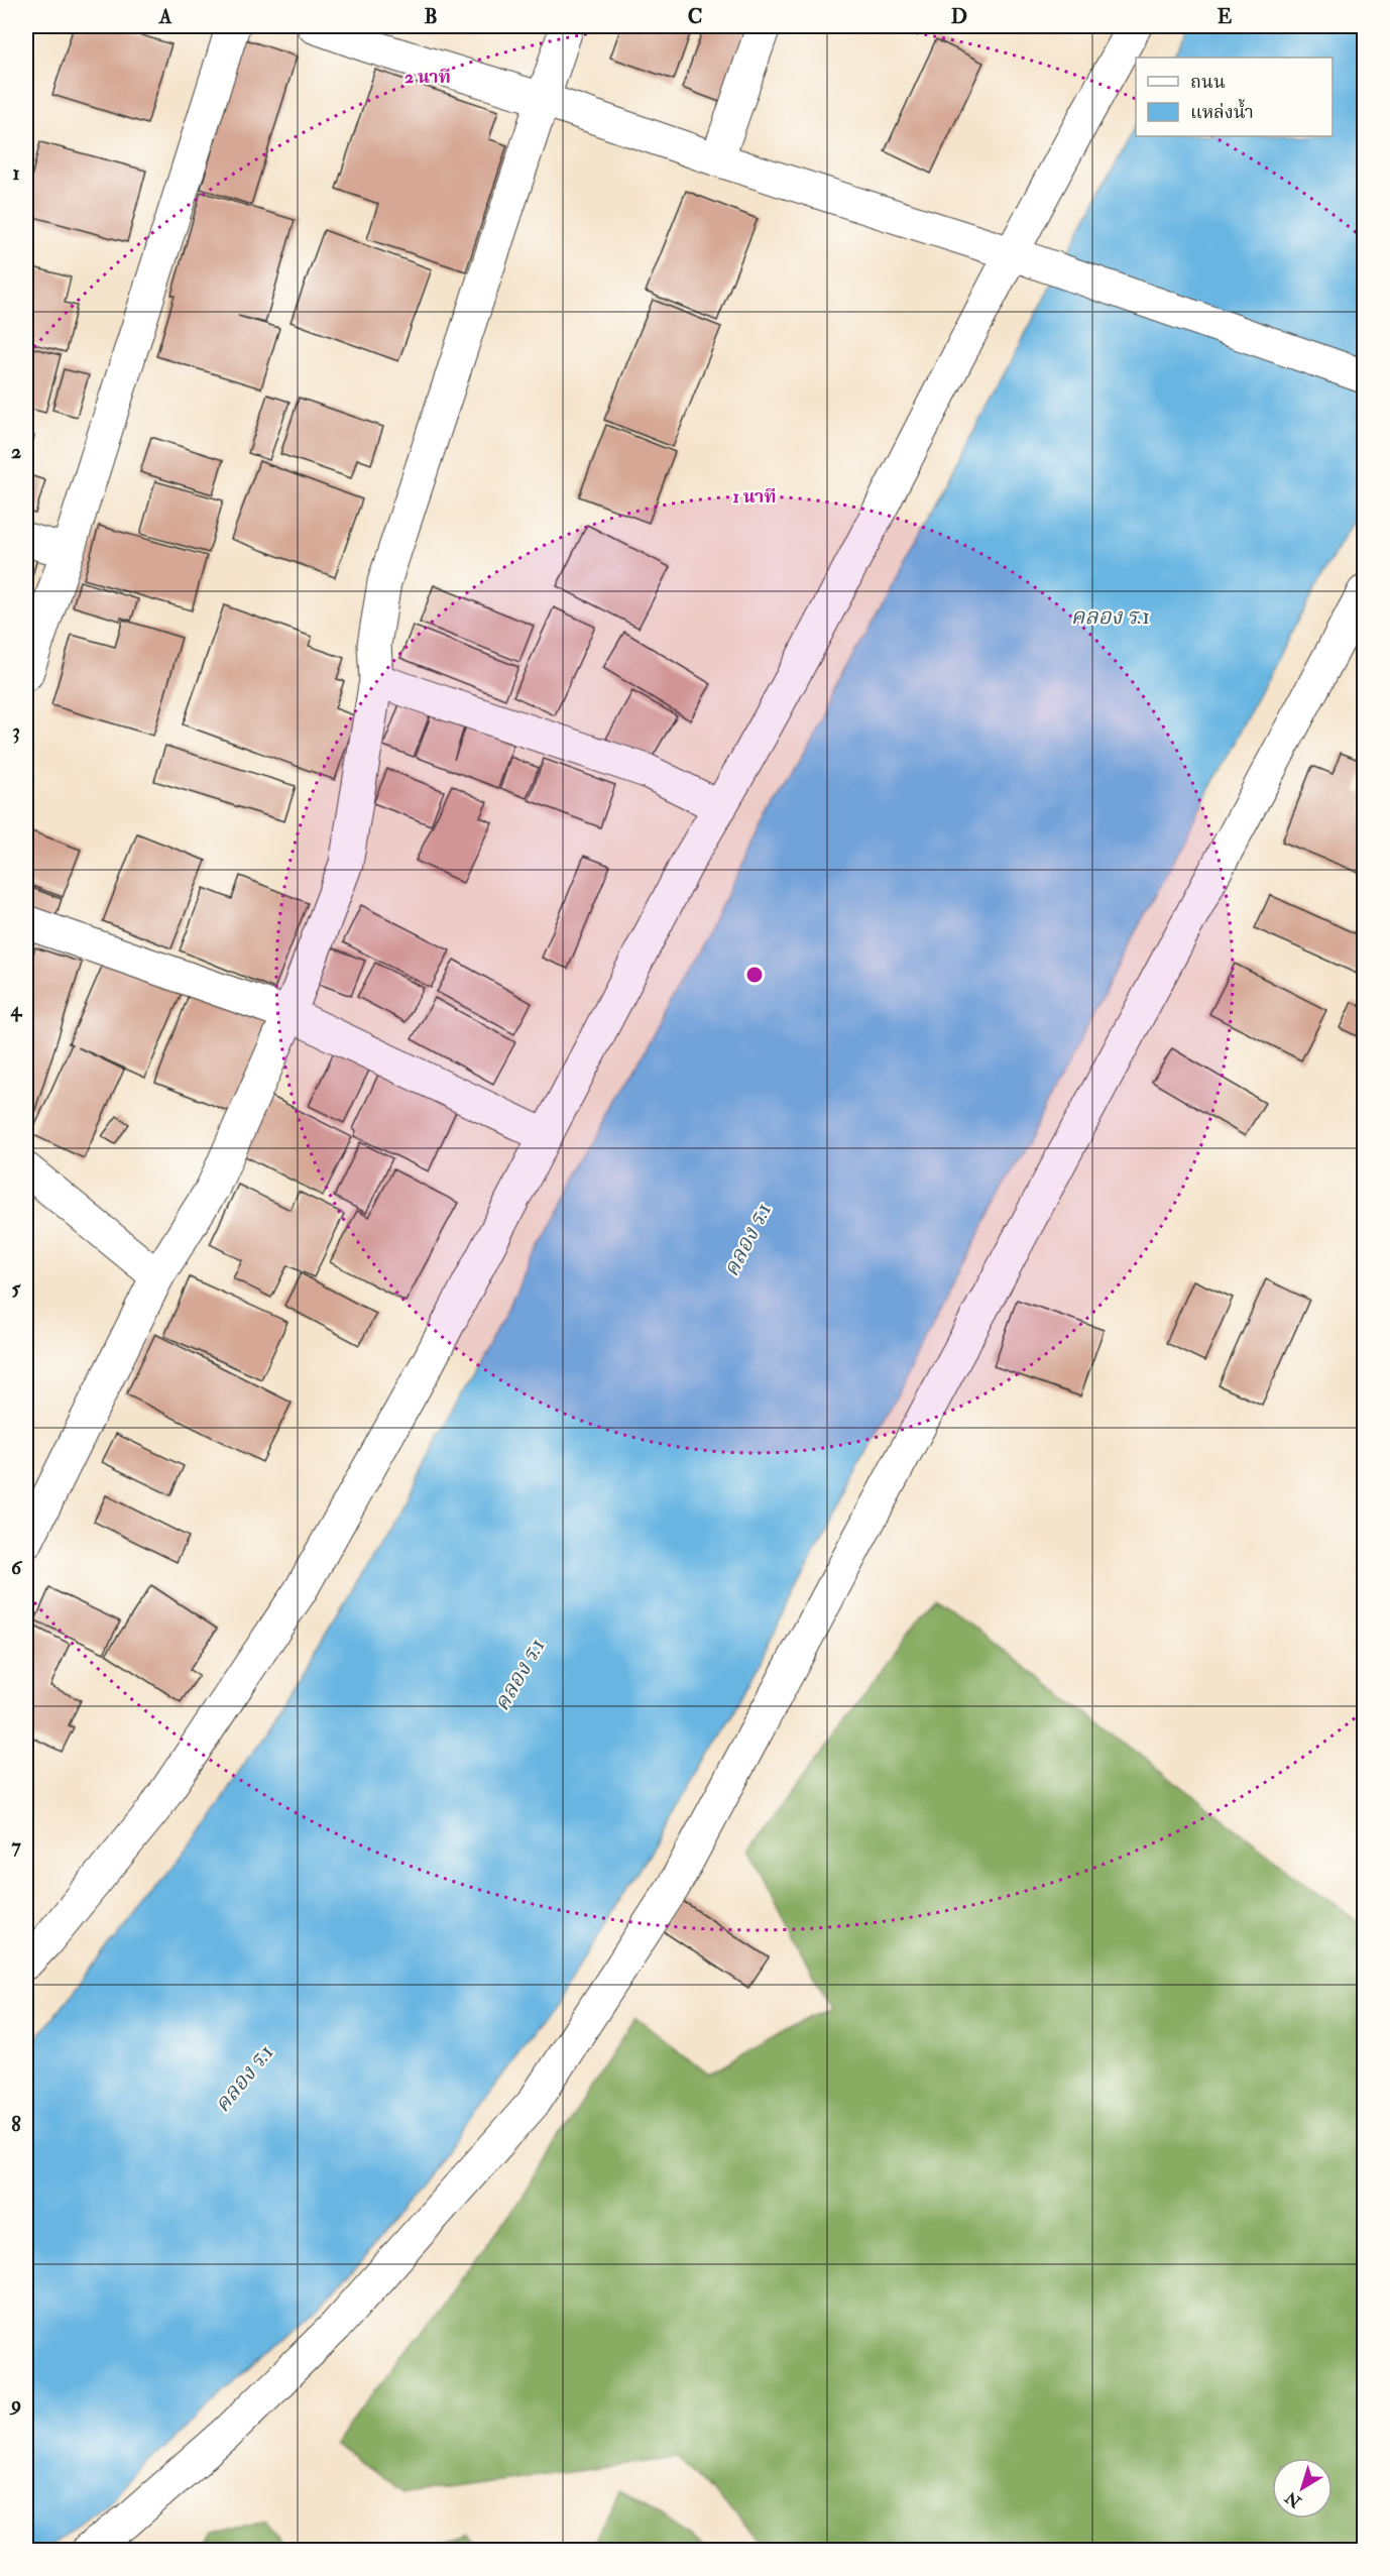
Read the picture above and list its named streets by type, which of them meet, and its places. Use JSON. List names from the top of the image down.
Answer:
{
  "water": ["คลอง ร.1"],
  "legend": ["ถนน", "แหล่งน้ำ"],
  "north": "bottom left",
  "grid": {
    "columns": [
      "A",
      "B",
      "C",
      "D",
      "E"
    ],
    "rows": [
      "1",
      "2",
      "3",
      "4",
      "5",
      "6",
      "7",
      "8",
      "9"
    ]
  },
  "rings": ["2 นาที", "1 นาที"]
}
